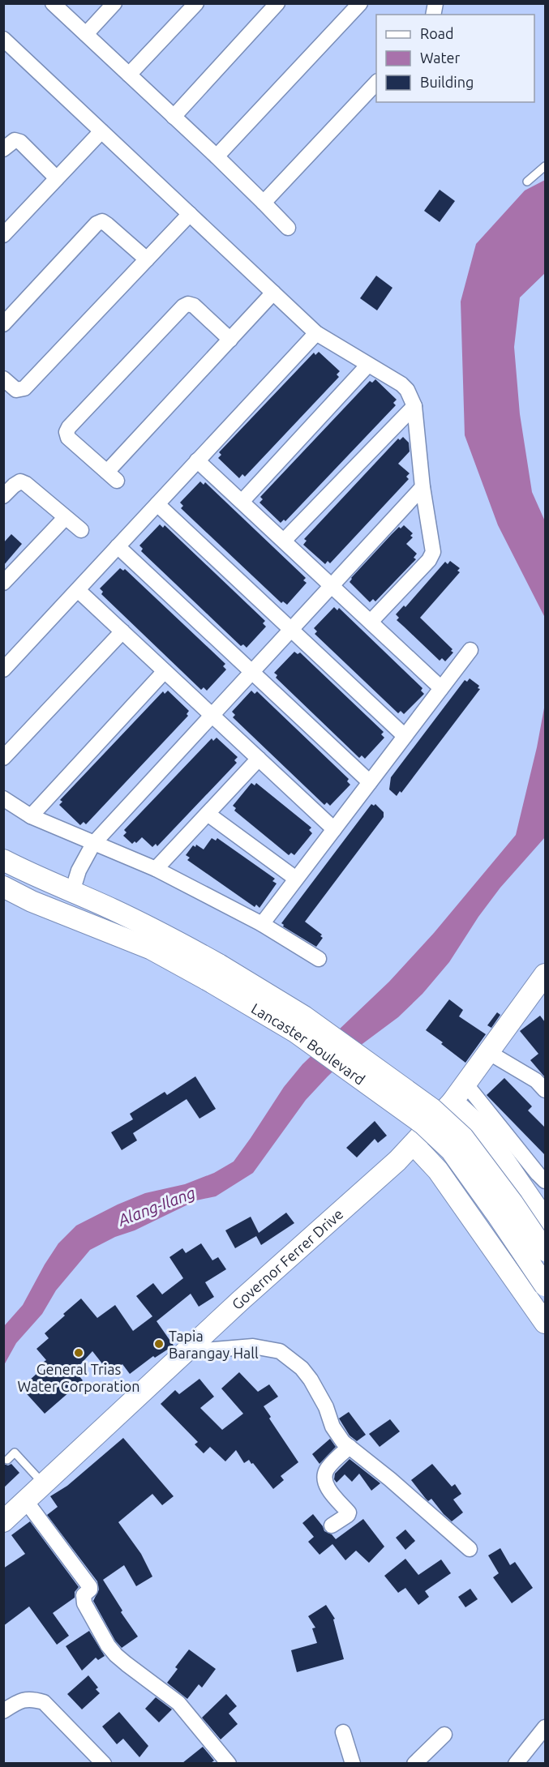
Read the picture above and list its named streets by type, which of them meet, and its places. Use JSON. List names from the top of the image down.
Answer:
{
  "streets": {
    "main road": ["Lancaster Boulevard", "Governor Ferrer Drive"]
  },
  "water": ["Alang-Ilang"],
  "places": ["Tapia Barangay Hall", "General Trias Water Corporation"],
  "legend": ["Road", "Water", "Building"]
}
